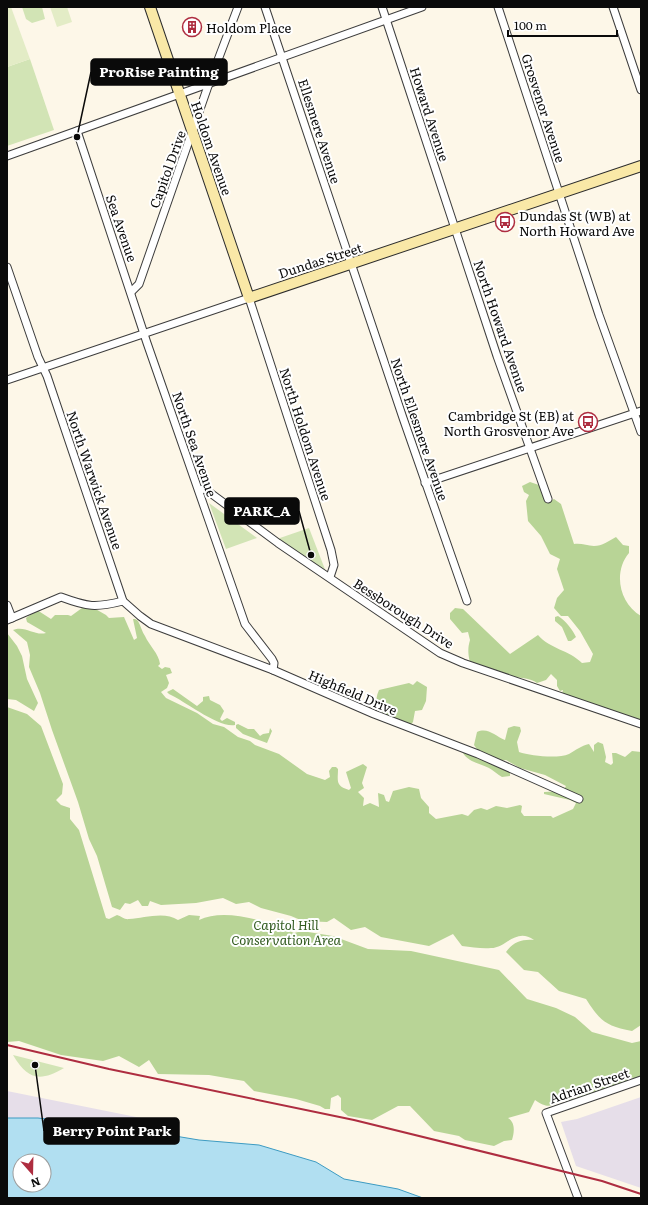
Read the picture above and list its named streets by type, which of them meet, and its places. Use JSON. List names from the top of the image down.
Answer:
{
  "streets": {
    "street": [
      "Grosvenor Avenue",
      "Howard Avenue",
      "Ellesmere Avenue",
      "Holdom Avenue",
      "Capitol Drive",
      "Sea Avenue",
      "Dundas Street",
      "North Howard Avenue",
      "North Ellesmere Avenue",
      "North Holdom Avenue",
      "North Sea Avenue",
      "North Warwick Avenue",
      "Bessborough Drive",
      "Highfield Drive",
      "Adrian Street"
    ]
  },
  "crossings": [
    ["Grosvenor Avenue", "Dundas Street"],
    ["Howard Avenue", "Dundas Street"],
    ["Howard Avenue", "North Howard Avenue"],
    ["Ellesmere Avenue", "Dundas Street"],
    ["Ellesmere Avenue", "North Ellesmere Avenue"],
    ["Holdom Avenue", "Capitol Drive"],
    ["Holdom Avenue", "Dundas Street"],
    ["Holdom Avenue", "North Holdom Avenue"],
    ["Capitol Drive", "Sea Avenue"],
    ["Sea Avenue", "Dundas Street"],
    ["Sea Avenue", "North Sea Avenue"],
    ["Dundas Street", "North Howard Avenue"],
    ["Dundas Street", "North Ellesmere Avenue"],
    ["Dundas Street", "North Holdom Avenue"],
    ["Dundas Street", "North Sea Avenue"],
    ["Dundas Street", "North Warwick Avenue"],
    ["North Holdom Avenue", "Bessborough Drive"],
    ["North Sea Avenue", "Bessborough Drive"],
    ["North Sea Avenue", "Highfield Drive"],
    ["North Warwick Avenue", "Highfield Drive"]
  ],
  "parks": ["Capitol Hill Conservation Area"],
  "places": {
    "building": ["Holdom Place"],
    "other": ["ProRise Painting", "PARK_A", "Berry Point Park"],
    "bus stop": ["Dundas St (WB) at North Howard Ave", "Cambridge St (EB) at North Grosvenor Ave"]
  },
  "scale_bar": "100 m",
  "north": "bottom"
}
